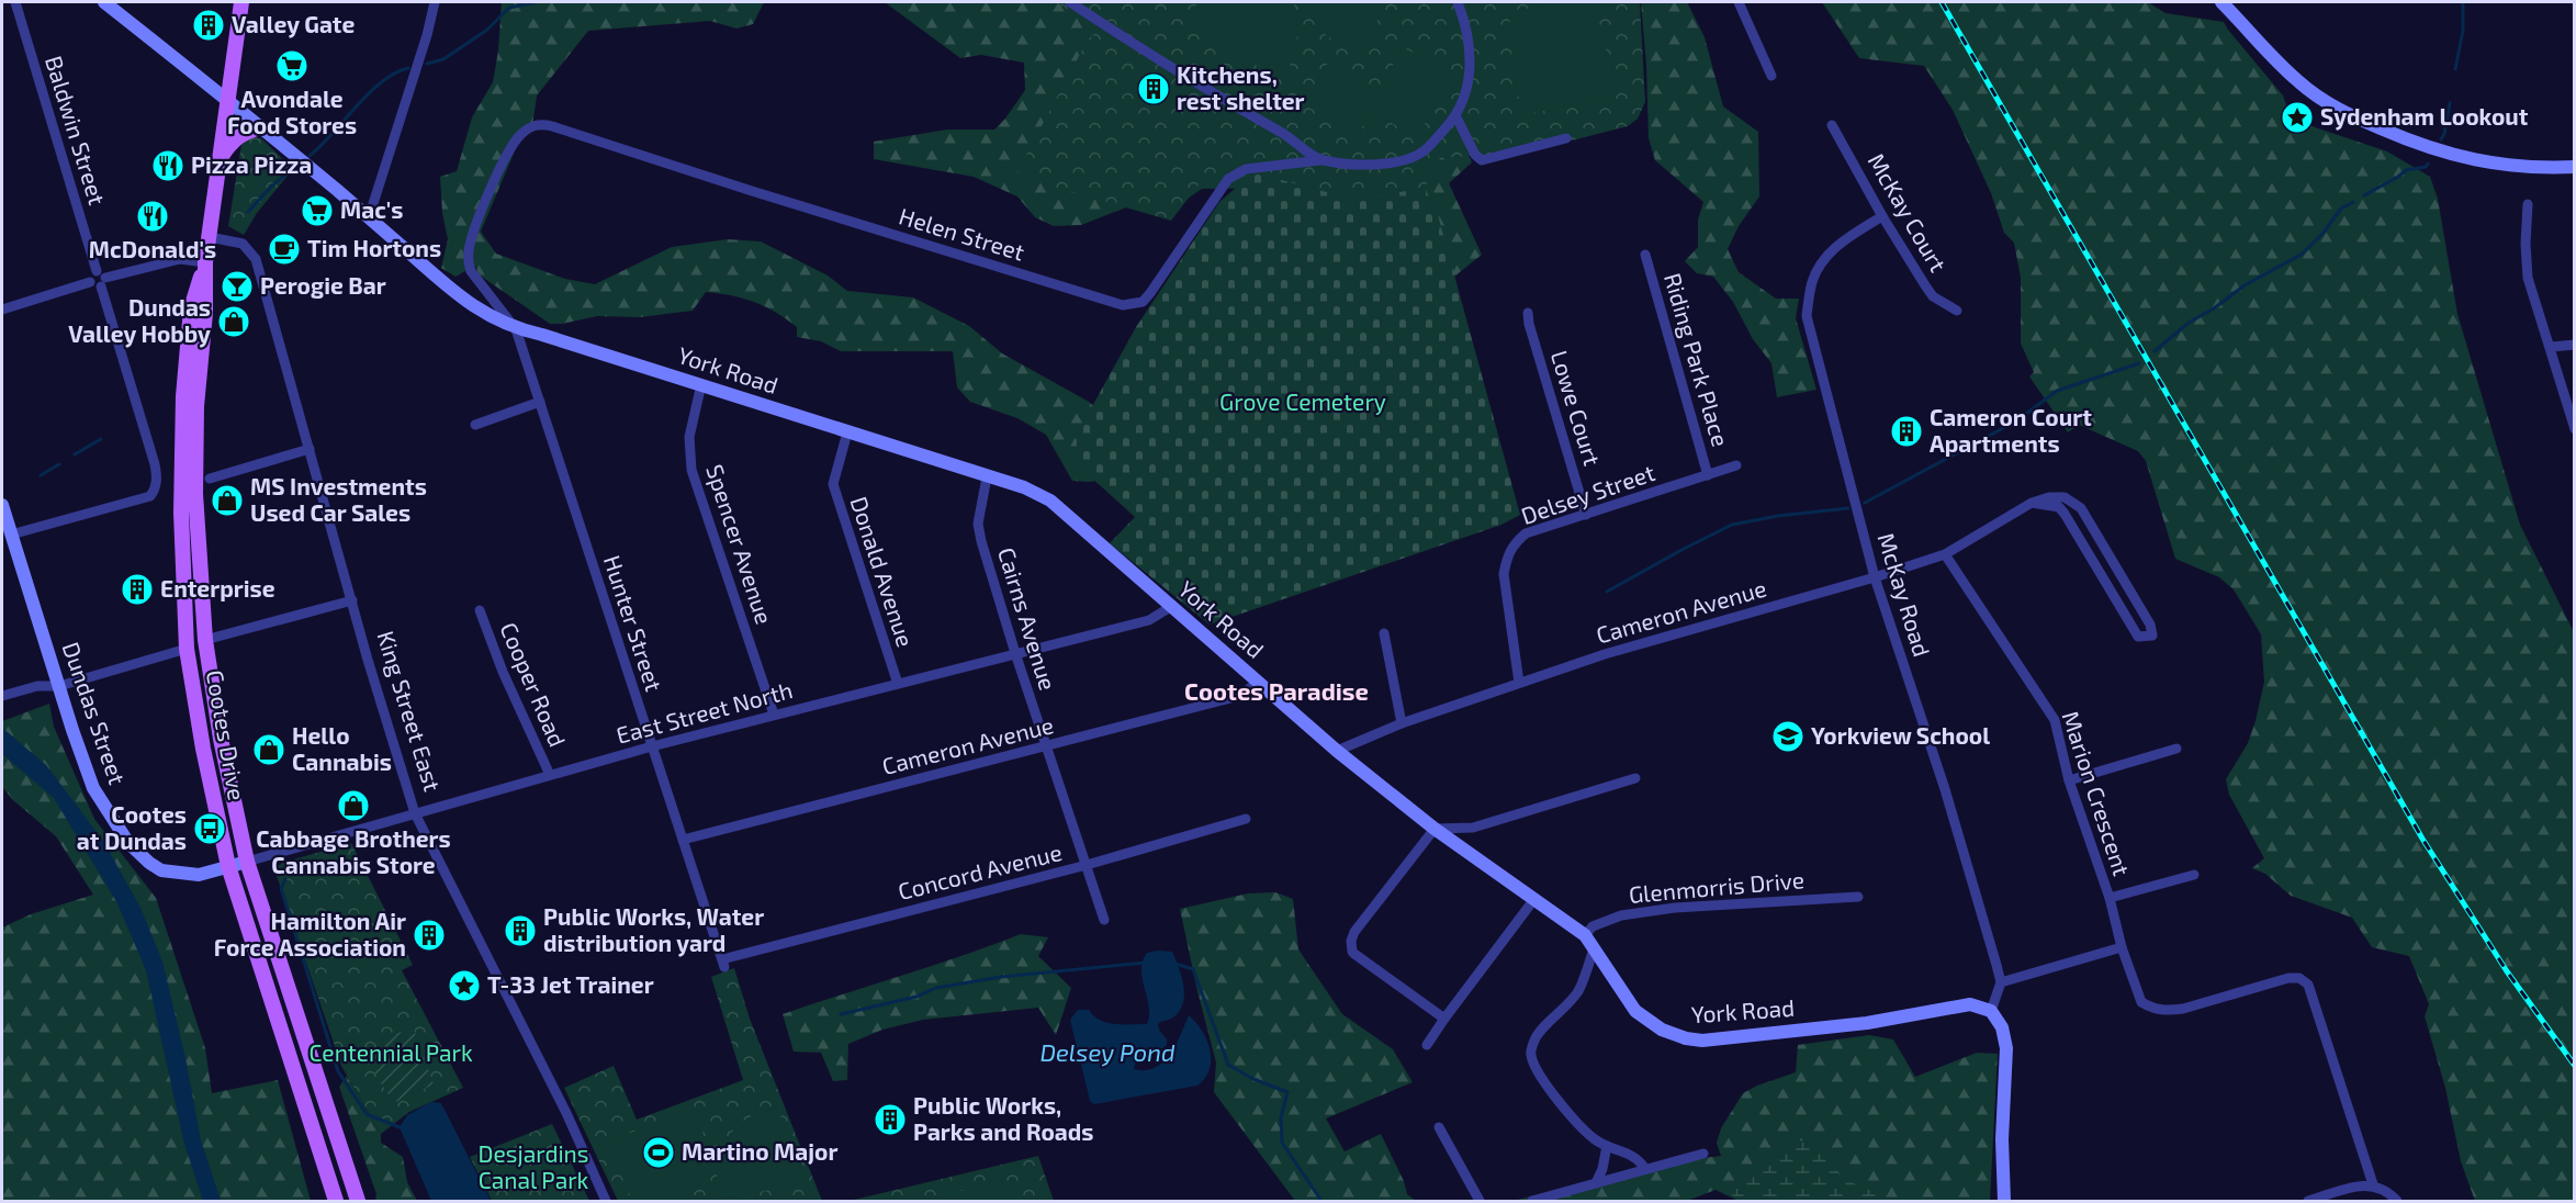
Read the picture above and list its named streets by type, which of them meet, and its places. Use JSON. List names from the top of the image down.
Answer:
{
  "streets": {
    "main road": ["Cootes Drive"],
    "street": [
      "Baldwin Street",
      "McKay Court",
      "Helen Street",
      "Riding Park Place",
      "York Road",
      "Lowe Court",
      "Delsey Street",
      "Spencer Avenue",
      "Donald Avenue",
      "McKay Road",
      "Cameron Avenue",
      "Cairns Avenue",
      "Hunter Street",
      "Cooper Road",
      "King Street East",
      "Dundas Street",
      "East Street North",
      "Marion Crescent",
      "Concord Avenue",
      "Glenmorris Drive"
    ]
  },
  "crossings": [
    ["Baldwin Street", "Dundas Street"],
    ["McKay Court", "McKay Road"],
    ["Helen Street", "Hunter Street"],
    ["Riding Park Place", "Delsey Street"],
    ["York Road", "Spencer Avenue"],
    ["York Road", "Donald Avenue"],
    ["York Road", "Cameron Avenue"],
    ["York Road", "Cairns Avenue"],
    ["York Road", "Hunter Street"],
    ["York Road", "East Street North"],
    ["York Road", "Cootes Drive"],
    ["York Road", "Glenmorris Drive"],
    ["Lowe Court", "Delsey Street"],
    ["Delsey Street", "Cameron Avenue"],
    ["Spencer Avenue", "East Street North"],
    ["Donald Avenue", "East Street North"],
    ["McKay Road", "Cameron Avenue"],
    ["Cameron Avenue", "Cairns Avenue"],
    ["Cameron Avenue", "Hunter Street"],
    ["Cameron Avenue", "Marion Crescent"],
    ["Cairns Avenue", "East Street North"],
    ["Cairns Avenue", "Concord Avenue"],
    ["Hunter Street", "East Street North"],
    ["Hunter Street", "Concord Avenue"],
    ["Cooper Road", "East Street North"],
    ["King Street East", "East Street North"],
    ["King Street East", "Cootes Drive"],
    ["Dundas Street", "East Street North"],
    ["Dundas Street", "Cootes Drive"],
    ["East Street North", "Cootes Drive"]
  ],
  "districts": ["Cootes Paradise"],
  "water": ["Delsey Pond"],
  "parks": ["Grove Cemetery", "Centennial Park", "Desjardins Canal Park"],
  "places": {
    "building": [
      "Valley Gate",
      "Kitchens, rest shelter",
      "Cameron Court Apartments",
      "Enterprise",
      "Public Works, Water distribution yard",
      "Hamilton Air Force Association",
      "Public Works, Parks and Roads"
    ],
    "supermarket": ["Avondale Food Stores", "Mac's"],
    "place": ["Sydenham Lookout", "T-33 Jet Trainer"],
    "restaurant": ["Pizza Pizza", "McDonald's"],
    "cafe": ["Tim Hortons"],
    "bar": ["Perogie Bar"],
    "shop": [
      "Dundas Valley Hobby",
      "MS Investments Used Car Sales",
      "Hello Cannabis",
      "Cabbage Brothers Cannabis Store"
    ],
    "school or university": ["Yorkview School"],
    "bus stop": ["Cootes at Dundas"],
    "sports": ["Martino Major"]
  }
}
